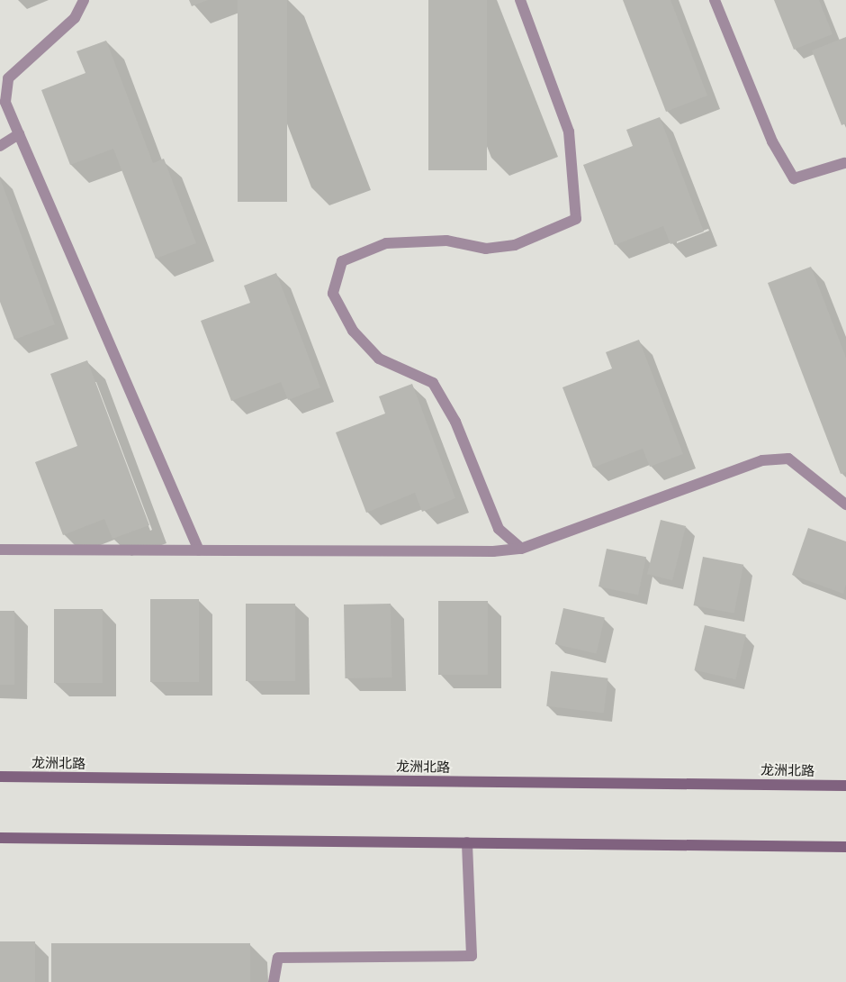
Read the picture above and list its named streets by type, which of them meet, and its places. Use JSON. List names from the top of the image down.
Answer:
{
  "streets": {
    "main road": ["龙洲北路"]
  }
}
